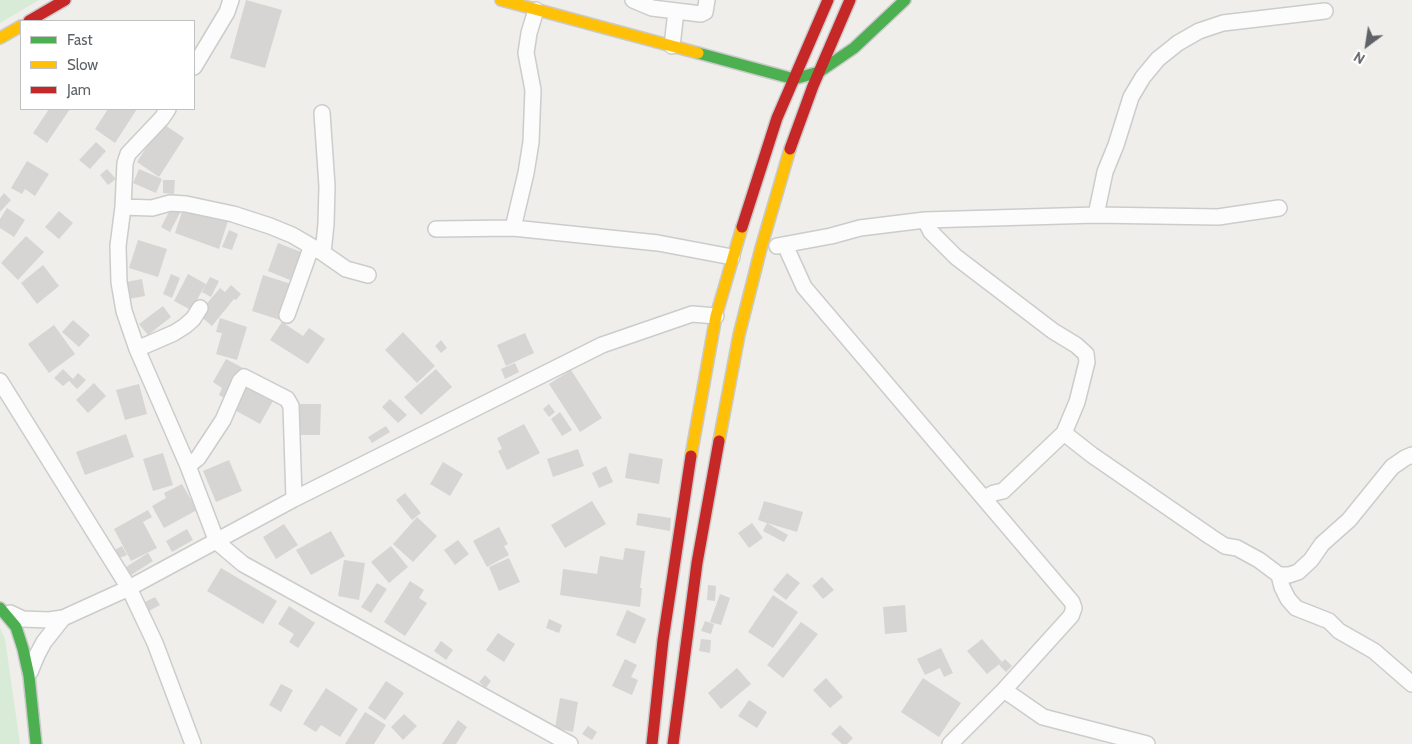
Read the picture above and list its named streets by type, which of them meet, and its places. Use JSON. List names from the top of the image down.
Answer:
{
  "legend": ["Fast", "Slow", "Jam"],
  "north": "bottom left"
}
